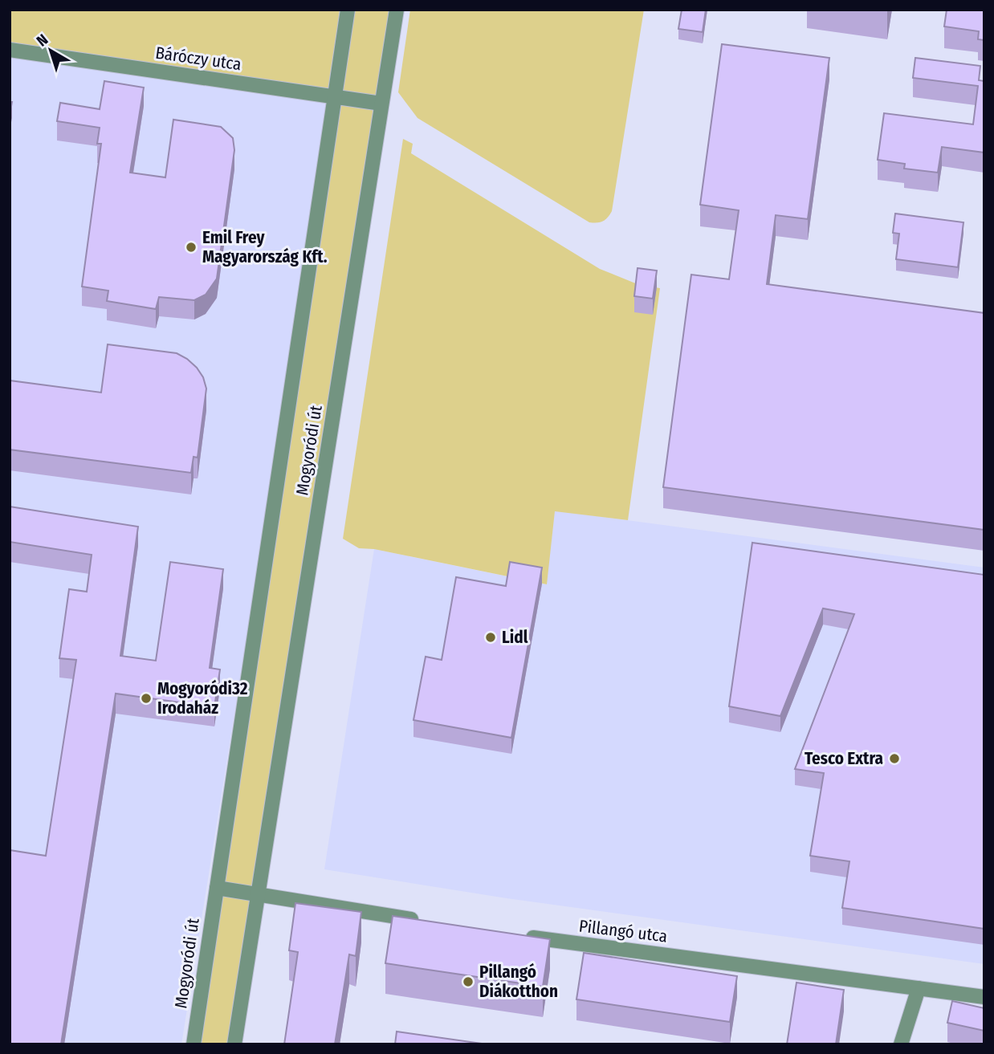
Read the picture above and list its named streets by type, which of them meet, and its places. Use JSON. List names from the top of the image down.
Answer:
{
  "streets": {
    "street": ["Báróczy utca", "Mogyoródi út", "Pillangó utca"]
  },
  "crossings": [
    ["Báróczy utca", "Mogyoródi út"]
  ],
  "places": [
    "Emil Frey Magyarország Kft.",
    "Lidl",
    "Mogyoródi32 Irodaház",
    "Tesco Extra",
    "Pillangó Diákotthon"
  ],
  "north": "top left"
}
